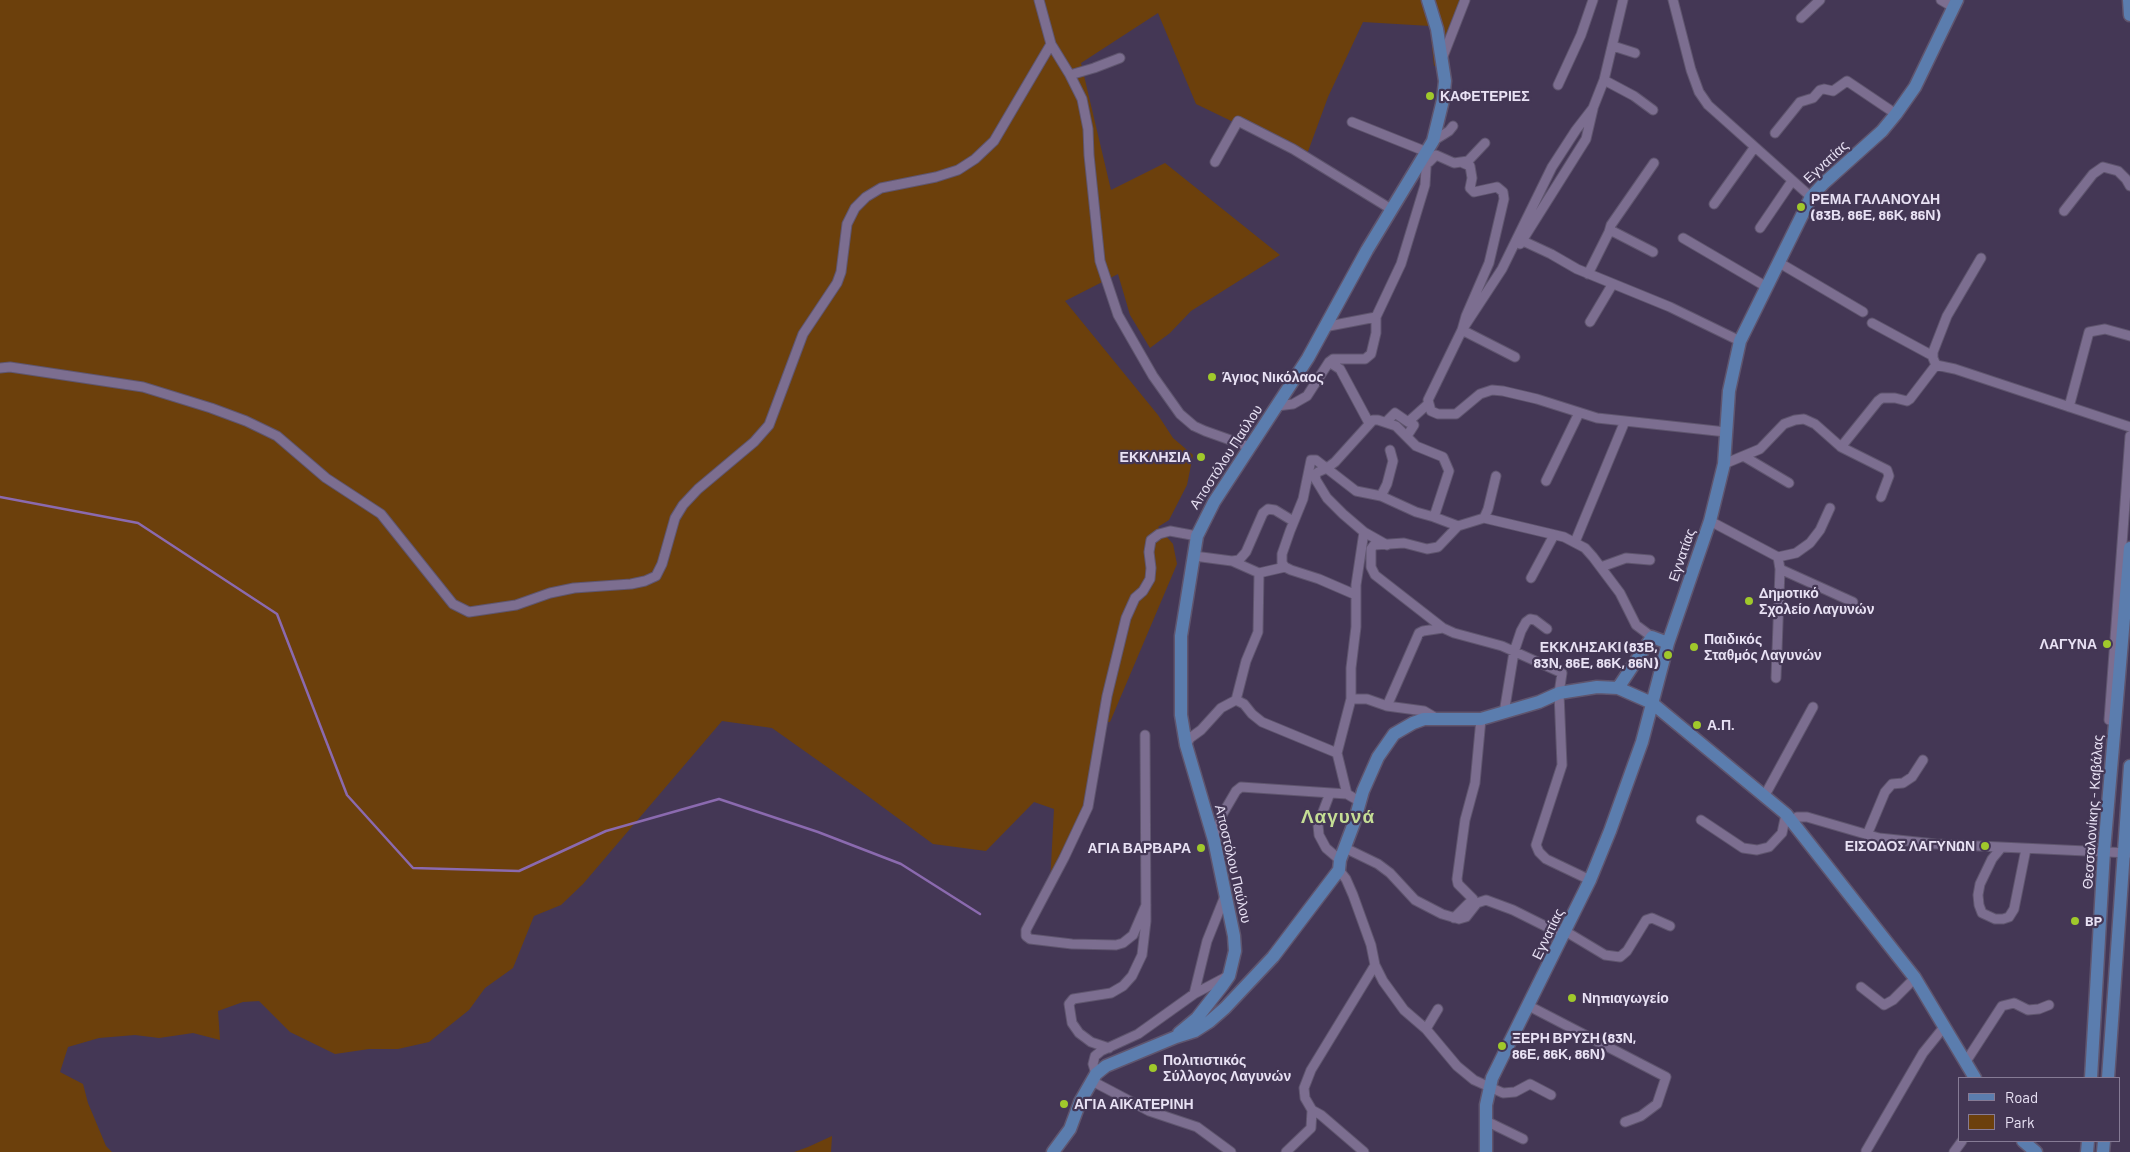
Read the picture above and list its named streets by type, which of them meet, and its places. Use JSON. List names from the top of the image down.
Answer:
{
  "streets": {
    "street": ["Εγνατίας", "Αποστόλου Παύλου", "Θεσσαλονίκης - Καβάλας"]
  },
  "districts": ["Λαγυνά"],
  "places": [
    "ΚΑΦΕΤΕΡΙΕΣ",
    "ΡΕΜΑ ΓΑΛΑΝΟΥΔΗ (83Β, 86Ε, 86Κ, 86Ν)",
    "Άγιος Νικόλαος",
    "ΕΚΚΛΗΣΙΑ",
    "Δημοτικό Σχολείο Λαγυνών",
    "ΛΑΓΥΝΑ",
    "Παιδικός Σταθμός Λαγυνών",
    "ΕΚΚΛΗΣΑΚΙ (83Β, 83Ν, 86Ε, 86Κ, 86Ν)",
    "Α.Π.",
    "ΕΙΣΟΔΟΣ ΛΑΓΥΝΩΝ",
    "ΑΓΙΑ ΒΑΡΒΑΡΑ",
    "BP",
    "Νηπιαγωγείο",
    "ΞΕΡΗ ΒΡΥΣΗ (83Ν, 86Ε, 86Κ, 86Ν)",
    "Πολιτιστικός Σύλλογος Λαγυνών",
    "ΑΓΙΑ ΑΙΚΑΤΕΡΙΝΗ"
  ],
  "legend": ["Road", "Park"]
}
